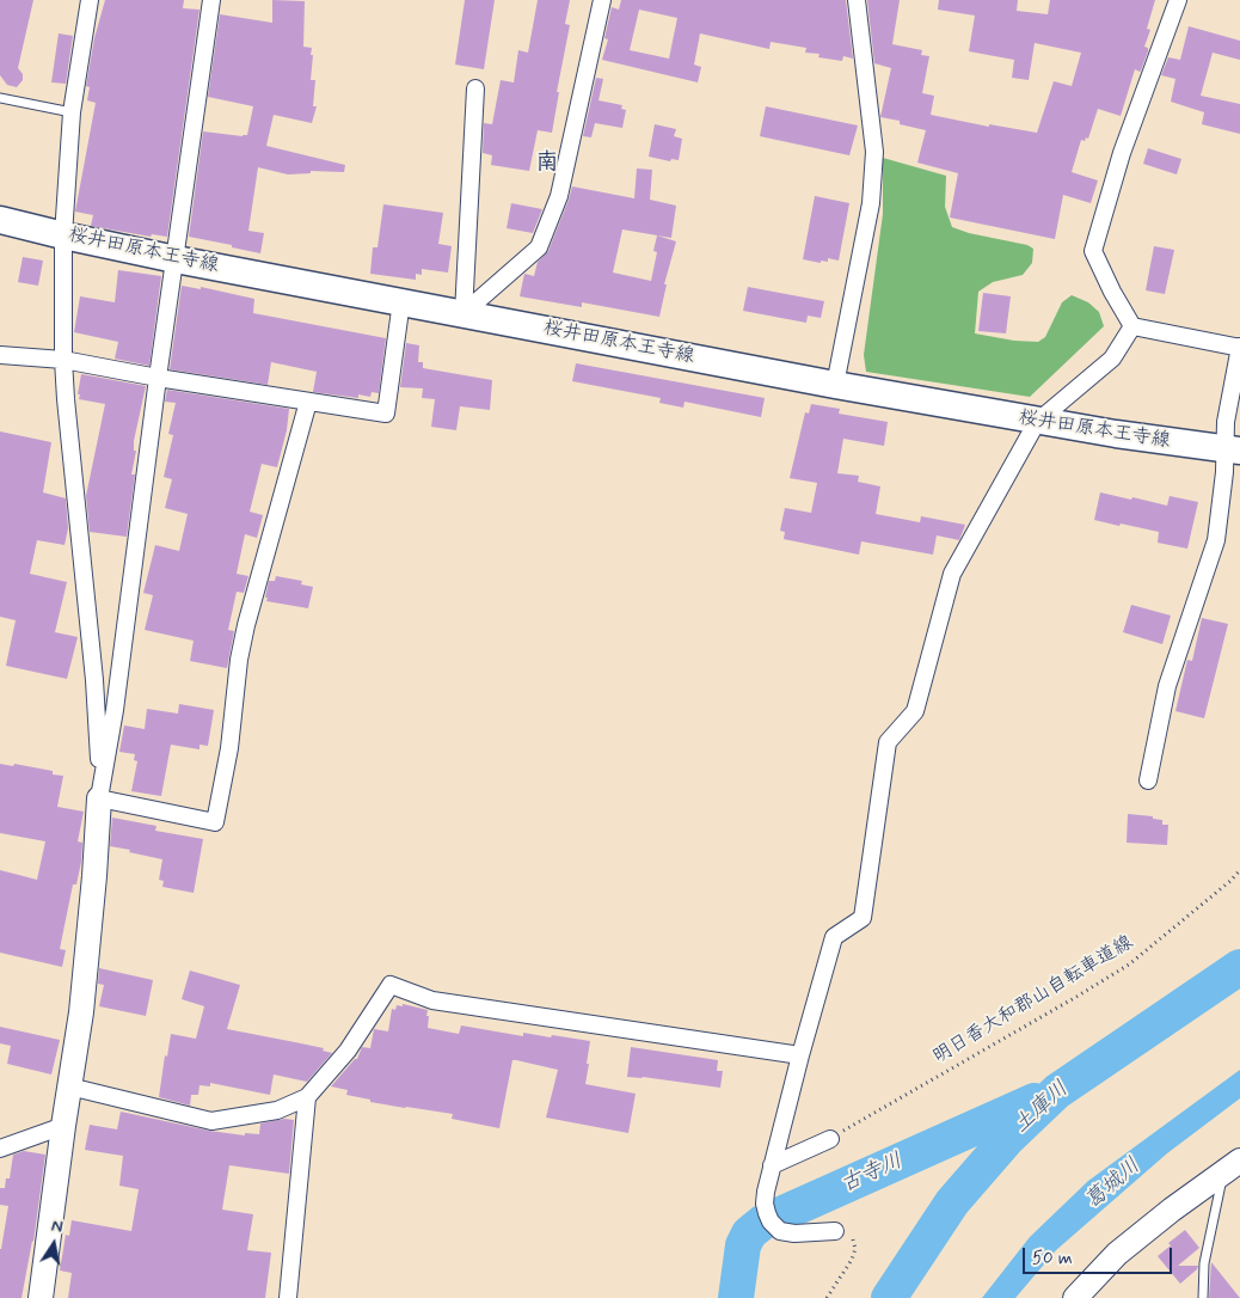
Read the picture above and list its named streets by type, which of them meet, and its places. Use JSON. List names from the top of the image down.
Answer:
{
  "streets": {
    "main road": ["桜井田原本王寺線"],
    "path": ["明日香大和郡山自転車道線"]
  },
  "districts": ["南"],
  "water": ["土庫川", "古寺川", "葛城川"],
  "scale_bar": "50 m",
  "north": "top"
}
